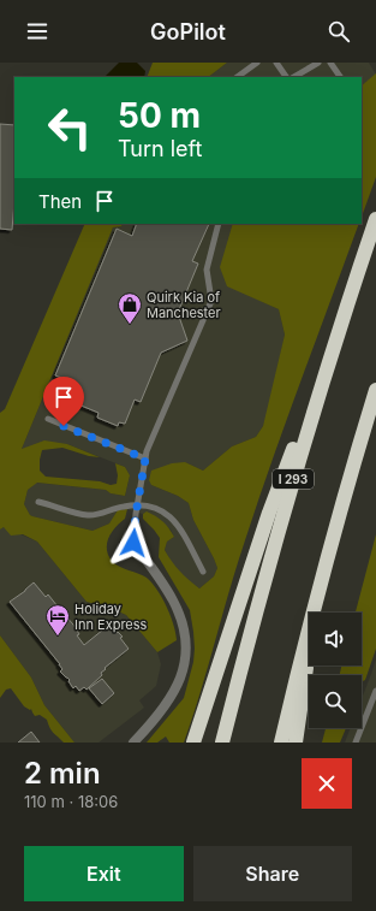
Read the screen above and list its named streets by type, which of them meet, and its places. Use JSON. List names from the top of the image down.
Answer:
{
  "streets": {
    "highway": ["I 293"]
  },
  "places": {
    "shop": ["Quirk Kia of Manchester"],
    "hotel": ["Holiday Inn Express"]
  },
  "page": {
    "header": "GoPilot",
    "turn": ["50 m", "Turn left"],
    "then": "Then",
    "heading": ["2 min", "110 m · 18:06"],
    "buttons": ["Exit", "Share"]
  }
}
